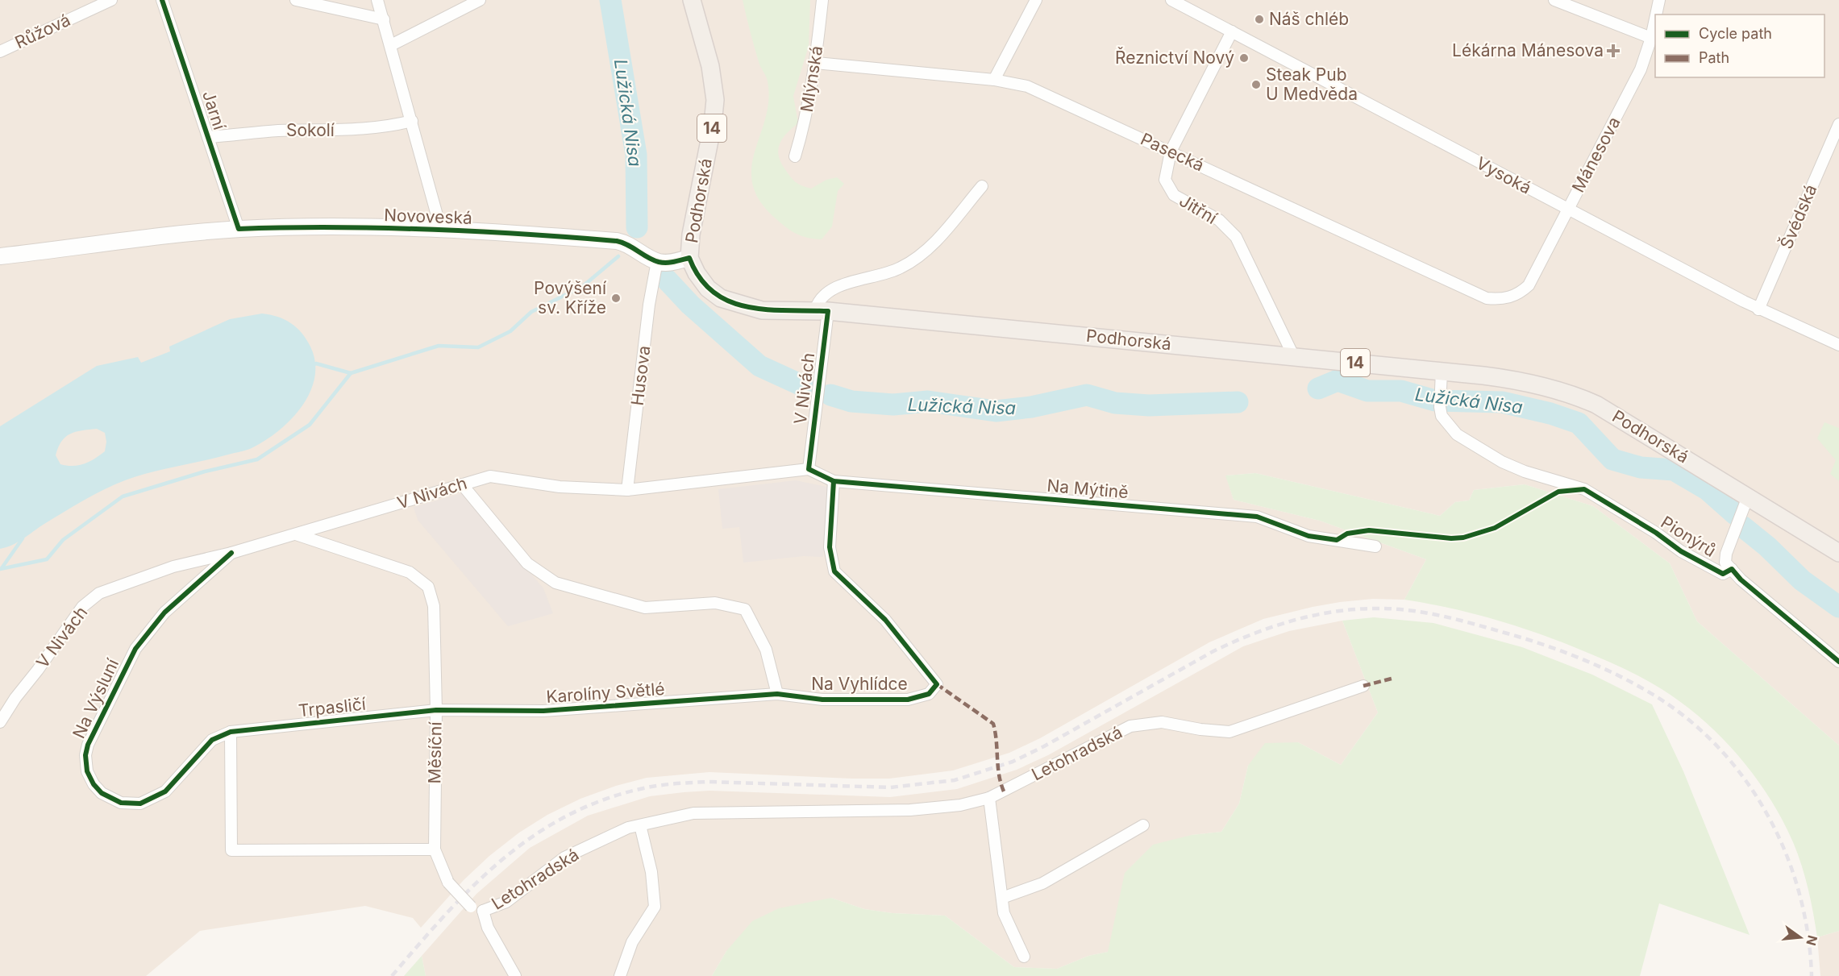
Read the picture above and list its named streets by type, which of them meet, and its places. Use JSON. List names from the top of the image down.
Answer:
{
  "streets": {
    "main road": ["14", "Podhorská"],
    "street": [
      "Růžová",
      "Mlýnská",
      "Jarní",
      "Sokolí",
      "Pasecká",
      "Mánesova",
      "Vysoká",
      "Jitřní",
      "Novoveská",
      "Švédská",
      "Husova",
      "V Nivách",
      "Na Mýtině",
      "Pionýrů",
      "Na Vyhlídce",
      "Karolíny Světlé",
      "Na Výsluní",
      "Trpasličí",
      "Měsíční",
      "Letohradská"
    ]
  },
  "crossings": [
    ["Mlýnská", "Pasecká"],
    ["Jarní", "Sokolí"],
    ["Jarní", "Novoveská"],
    ["Pasecká", "Mánesova"],
    ["Pasecká", "Jitřní"],
    ["Mánesova", "Vysoká"],
    ["Vysoká", "Jitřní"],
    ["Vysoká", "Švédská"],
    ["Podhorská", "Jitřní"],
    ["Podhorská", "V Nivách"],
    ["Podhorská", "Pionýrů"],
    ["Novoveská", "Husova"],
    ["Husova", "V Nivách"],
    ["V Nivách", "Na Mýtině"],
    ["V Nivách", "Na Výsluní"],
    ["V Nivách", "Měsíční"],
    ["Na Mýtině", "Na Vyhlídce"],
    ["Na Vyhlídce", "Karolíny Světlé"],
    ["Karolíny Světlé", "Trpasličí"],
    ["Karolíny Světlé", "Měsíční"],
    ["Na Výsluní", "Trpasličí"],
    ["Trpasličí", "Měsíční"],
    ["Měsíční", "Letohradská"]
  ],
  "water": ["Lužická Nisa"],
  "places": {
    "other": [
      "Náš chléb",
      "Řeznictví Nový",
      "Steak Pub U Medvěda",
      "Povýšení sv. Kříže"
    ],
    "health": ["Lékárna Mánesova"]
  },
  "legend": ["Cycle path", "Path"],
  "north": "right"
}
